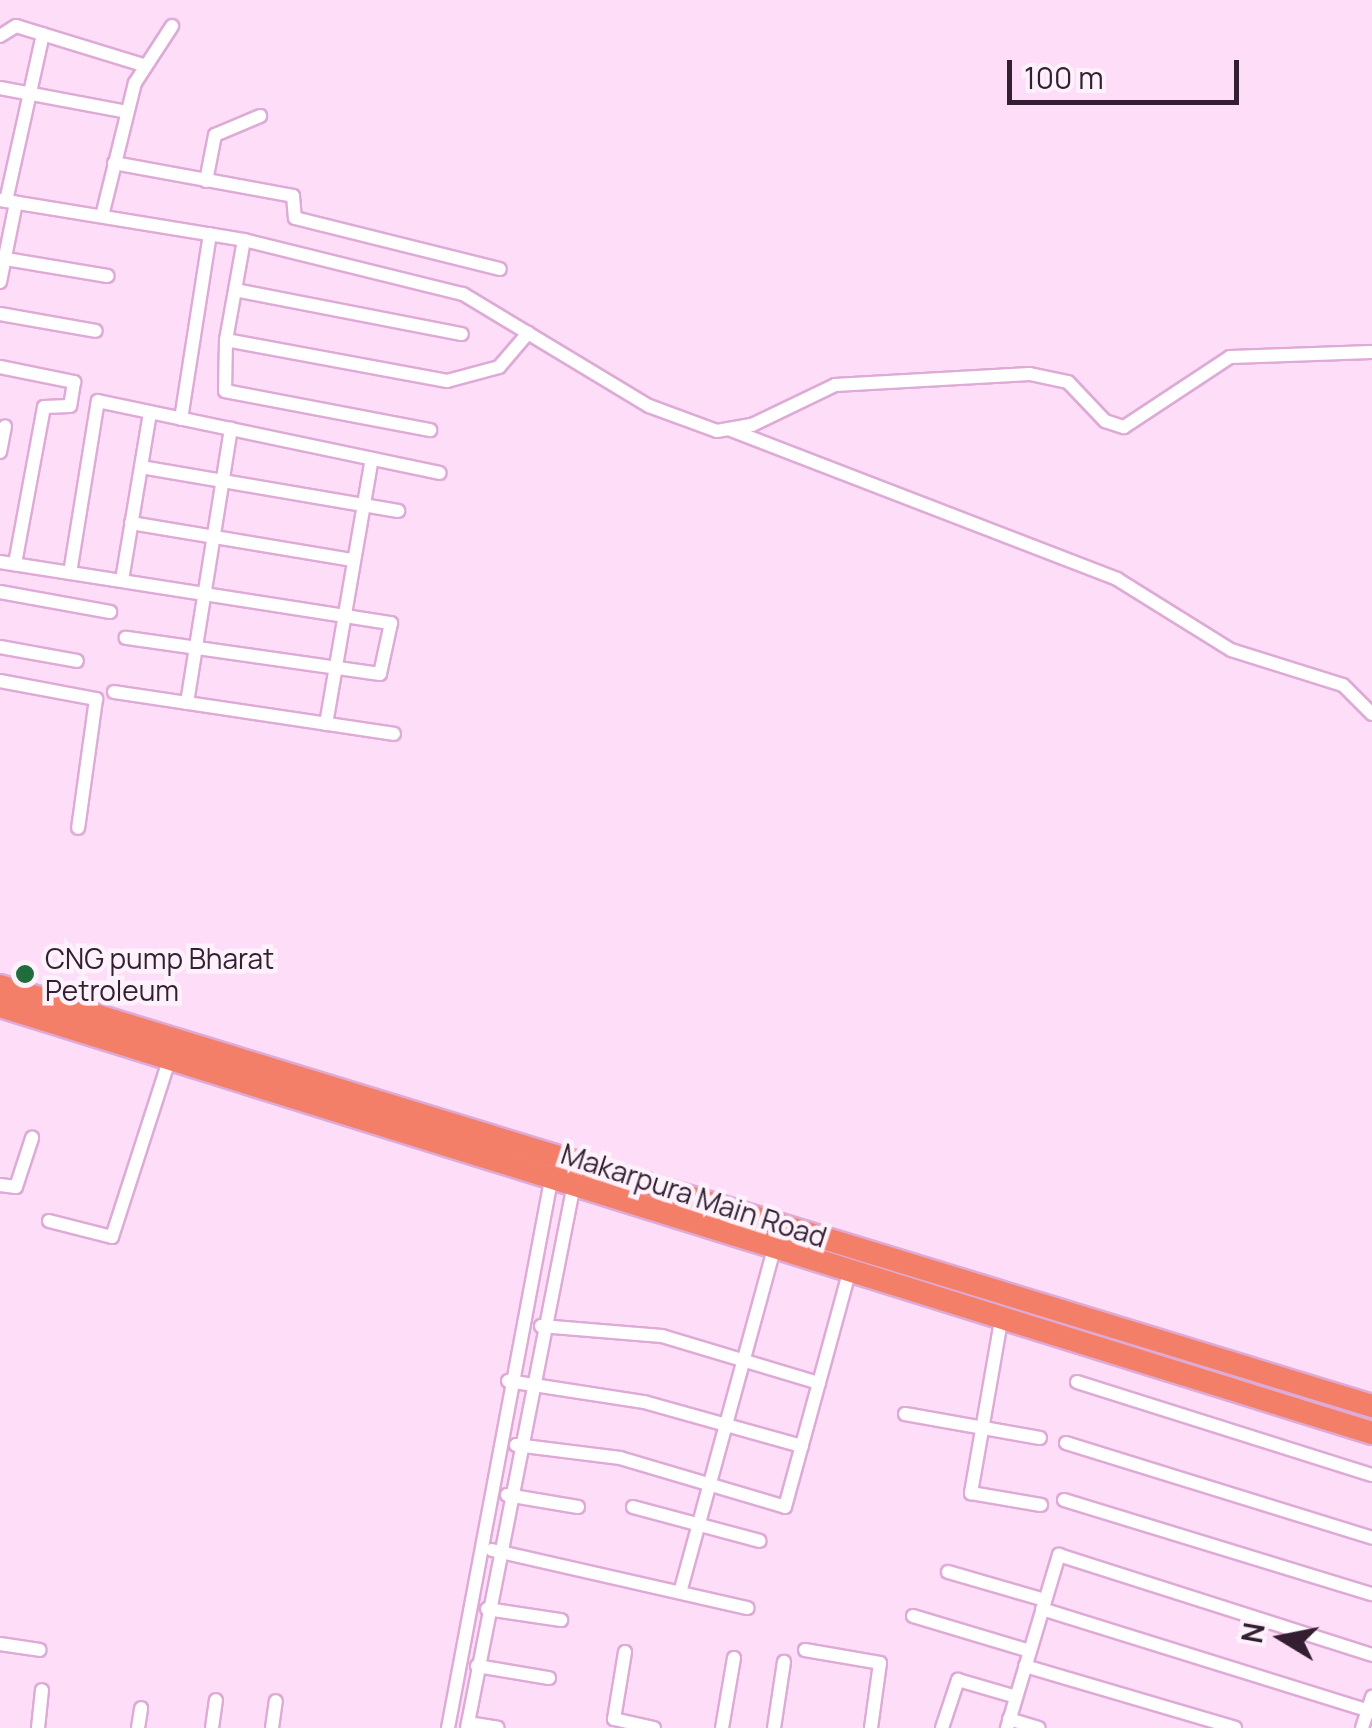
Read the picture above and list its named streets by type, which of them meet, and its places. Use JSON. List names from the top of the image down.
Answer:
{
  "streets": {
    "highway": ["Makarpura Main Road"]
  },
  "places": ["CNG pump Bharat Petroleum"],
  "scale_bar": "100 m",
  "north": "left"
}
